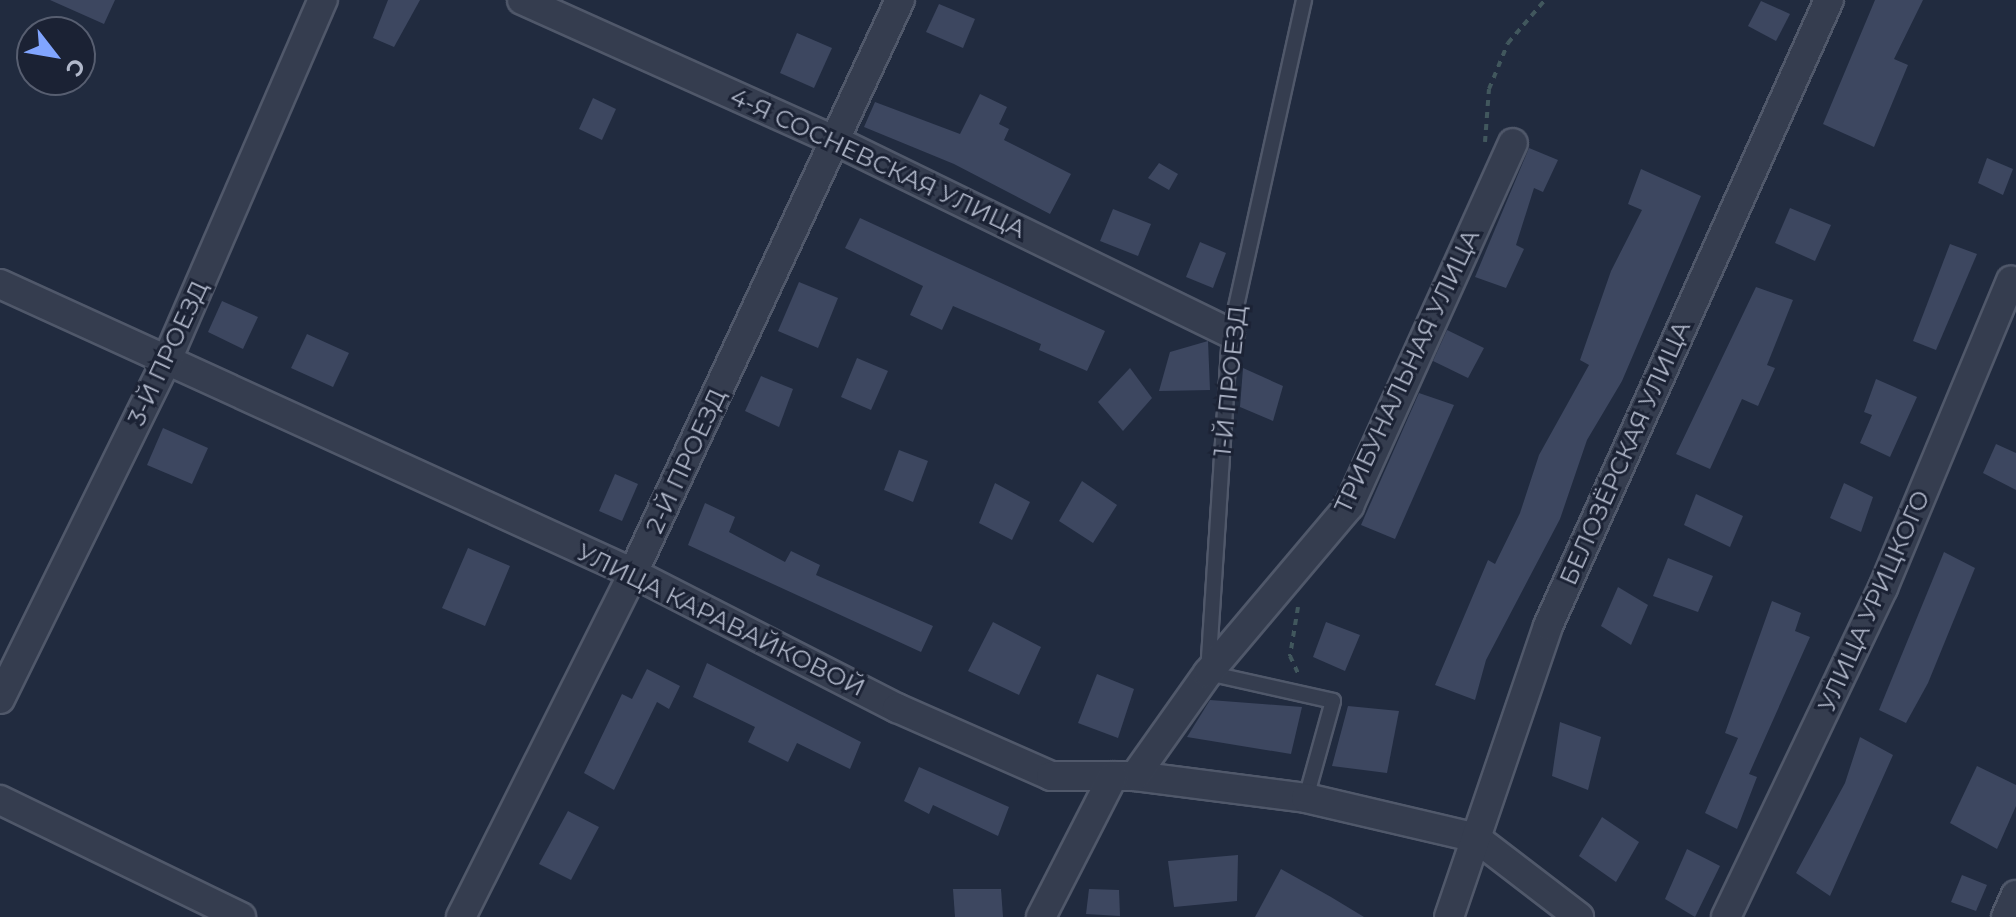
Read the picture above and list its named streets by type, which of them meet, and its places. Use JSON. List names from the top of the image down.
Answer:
{
  "streets": {
    "street": [
      "4-Я СОСНЕВСКАЯ УЛИЦА",
      "3-Й ПРОЕЗД",
      "ТРИБУНАЛЬНАЯ УЛИЦА",
      "БЕЛОЗЁРСКАЯ УЛИЦА",
      "2-Й ПРОЕЗД",
      "УЛИЦА УРИЦКОГО",
      "УЛИЦА КАРАВАЙКОВОЙ"
    ],
    "lane": ["1-Й ПРОЕЗД"]
  },
  "crossings": [
    ["4-Я СОСНЕВСКАЯ УЛИЦА", "1-Й ПРОЕЗД"],
    ["4-Я СОСНЕВСКАЯ УЛИЦА", "2-Й ПРОЕЗД"],
    ["3-Й ПРОЕЗД", "УЛИЦА КАРАВАЙКОВОЙ"],
    ["ТРИБУНАЛЬНАЯ УЛИЦА", "1-Й ПРОЕЗД"],
    ["ТРИБУНАЛЬНАЯ УЛИЦА", "УЛИЦА КАРАВАЙКОВОЙ"],
    ["БЕЛОЗЁРСКАЯ УЛИЦА", "УЛИЦА КАРАВАЙКОВОЙ"],
    ["2-Й ПРОЕЗД", "УЛИЦА КАРАВАЙКОВОЙ"]
  ],
  "north": "bottom right"
}
